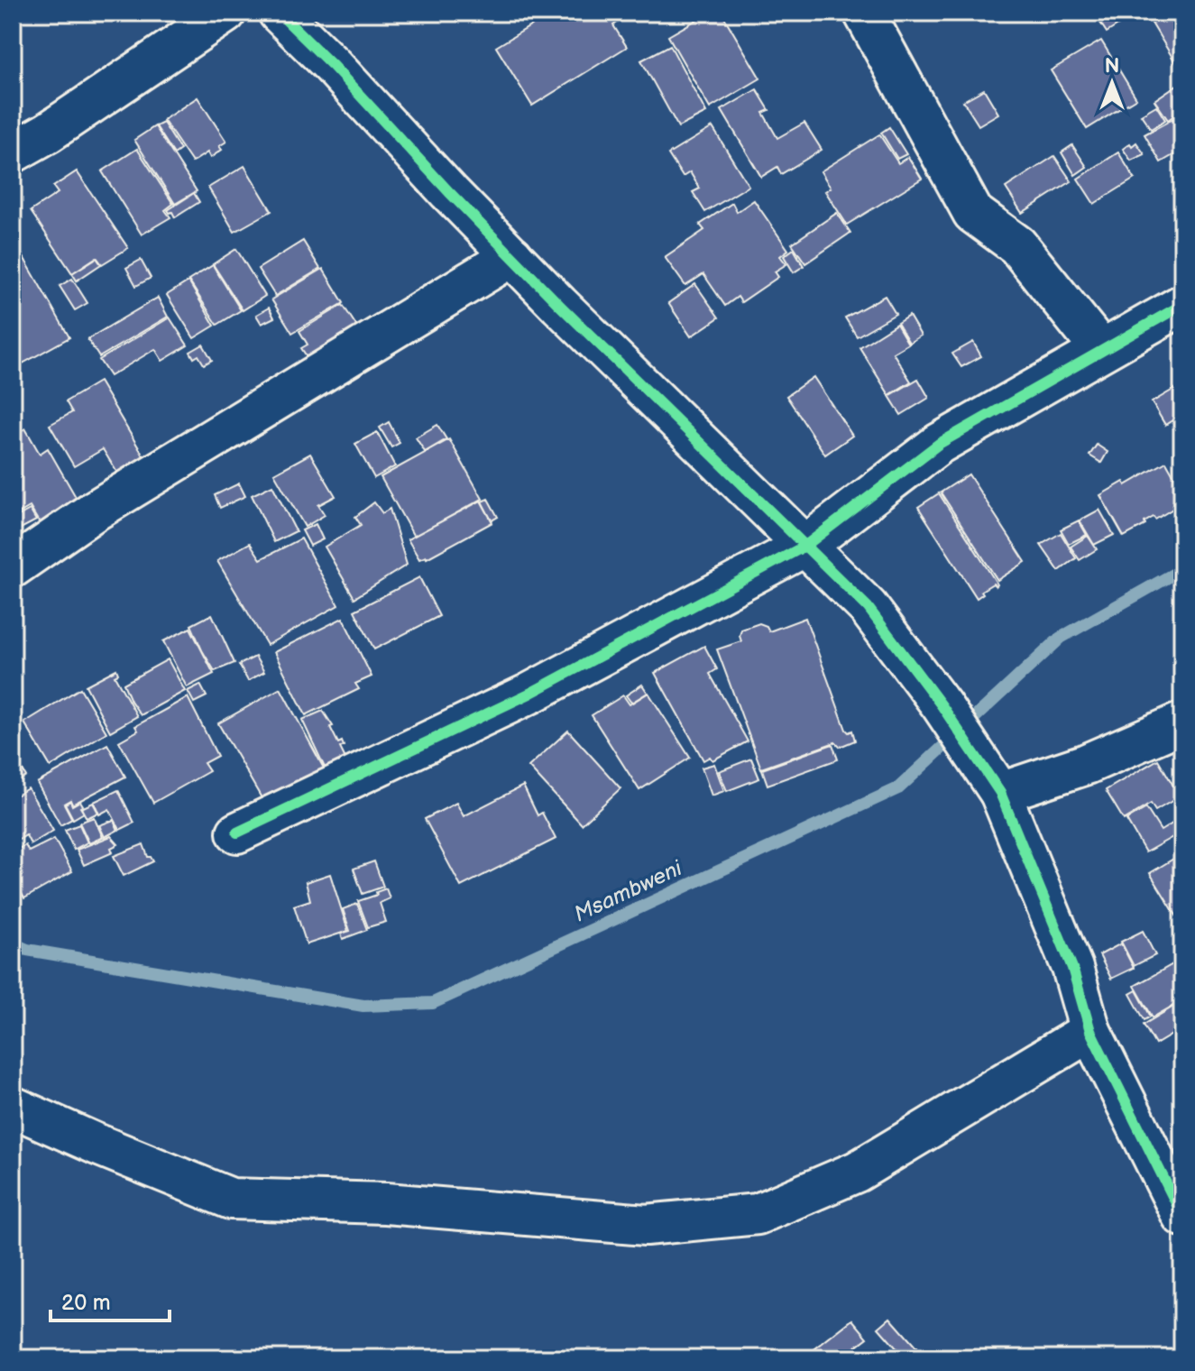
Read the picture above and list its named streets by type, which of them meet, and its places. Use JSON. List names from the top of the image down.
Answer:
{
  "water": ["Msambweni"],
  "scale_bar": "20 m",
  "north": "top"
}
